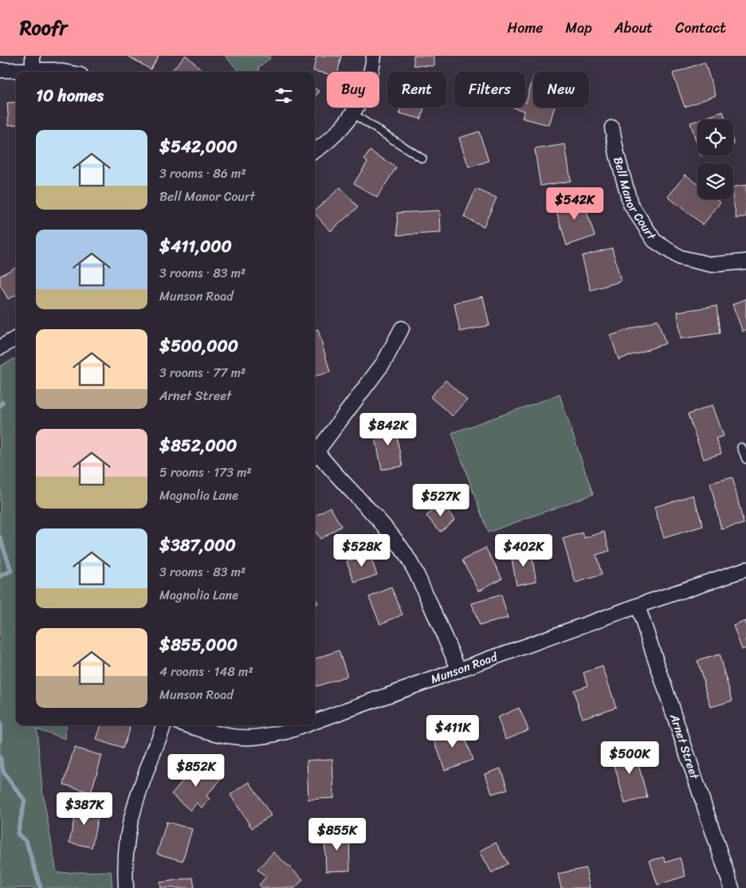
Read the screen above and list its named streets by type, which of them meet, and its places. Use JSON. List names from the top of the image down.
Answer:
{
  "streets": {
    "street": ["Bell Manor Court", "Munson Road", "Arnet Street"]
  },
  "crossings": [
    ["Munson Road", "Arnet Street"]
  ],
  "page": {
    "header": "Roofr",
    "nav": [
      "Home",
      "Map",
      "About",
      "Contact"
    ],
    "chip": [
      "Buy",
      "Rent",
      "Filters",
      "New"
    ],
    "heading": "10 homes",
    "list": [
      {
        "name": "$542,000",
        "note": "3 rooms · 86 m² · Bell Manor Court"
      },
      {
        "name": "$411,000",
        "note": "3 rooms · 83 m² · Munson Road"
      },
      {
        "name": "$500,000",
        "note": "3 rooms · 77 m² · Arnet Street"
      },
      {
        "name": "$852,000",
        "note": "5 rooms · 173 m² · Magnolia Lane"
      },
      {
        "name": "$387,000",
        "note": "3 rooms · 83 m² · Magnolia Lane"
      },
      {
        "name": "$855,000",
        "note": "4 rooms · 148 m² · Munson Road"
      }
    ],
    "price": [
      "$542K",
      "$842K",
      "$527K",
      "$528K",
      "$402K",
      "$411K",
      "$500K",
      "$852K",
      "$387K",
      "$855K"
    ]
  }
}
